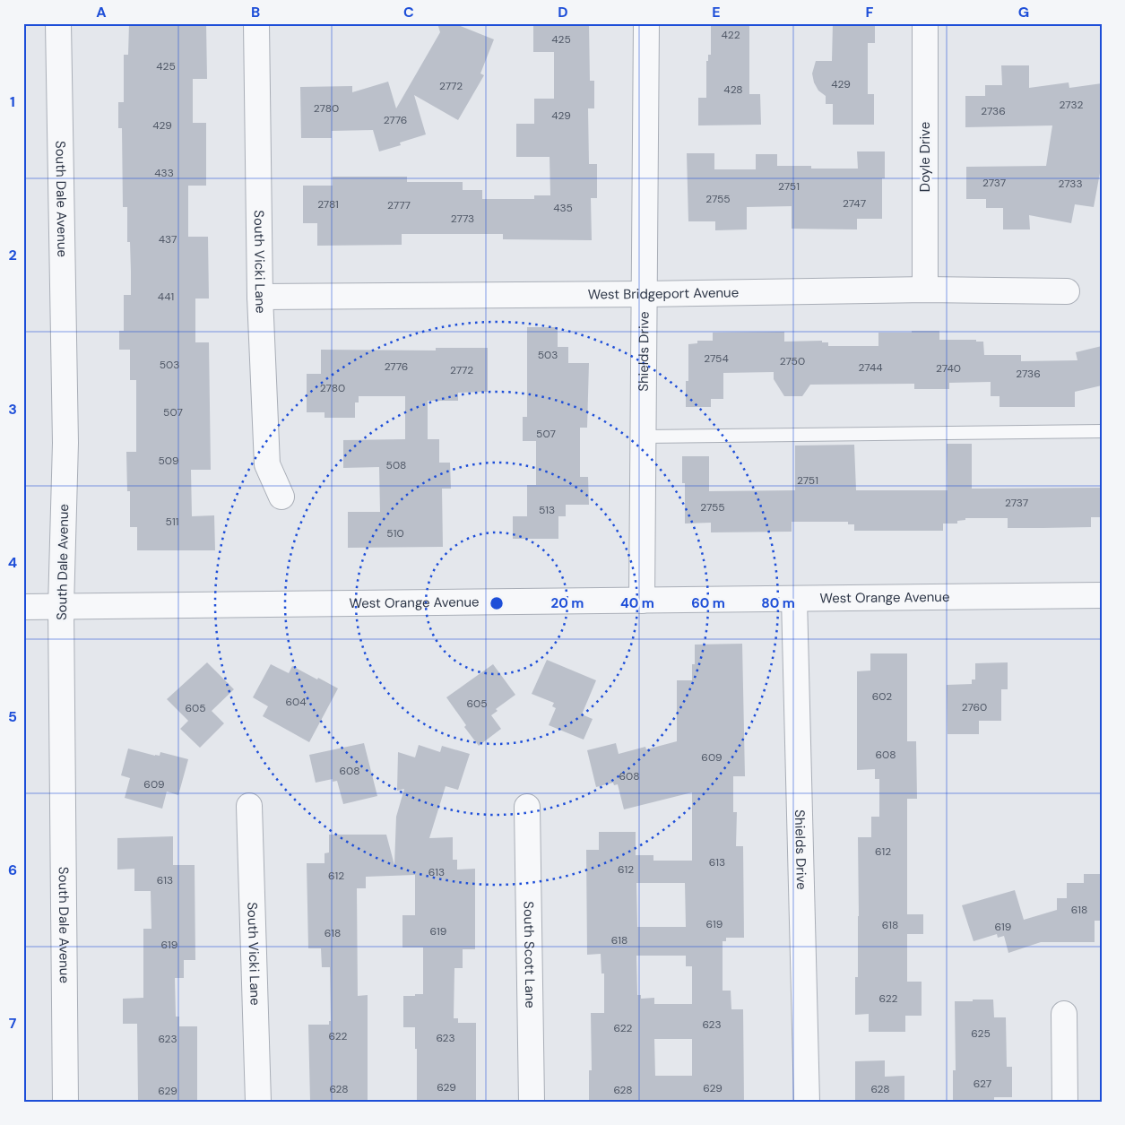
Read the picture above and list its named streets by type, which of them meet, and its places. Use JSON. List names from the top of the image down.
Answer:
{
  "streets": {
    "street": [
      "Doyle Drive",
      "South Dale Avenue",
      "South Vicki Lane",
      "West Bridgeport Avenue",
      "Shields Drive",
      "West Orange Avenue",
      "South Scott Lane"
    ]
  },
  "crossings": [
    ["Doyle Drive", "West Bridgeport Avenue"],
    ["South Dale Avenue", "West Orange Avenue"],
    ["South Vicki Lane", "West Bridgeport Avenue"],
    ["West Bridgeport Avenue", "Shields Drive"],
    ["Shields Drive", "West Orange Avenue"]
  ],
  "house_numbers": [
    "422",
    "425",
    "425",
    "429",
    "2772",
    "428",
    "2732",
    "2780",
    "2736",
    "429",
    "2776",
    "429",
    "433",
    "2737",
    "2733",
    "2751",
    "2755",
    "2747",
    "2781",
    "2777",
    "435",
    "2773",
    "437",
    "441",
    "503",
    "2754",
    "2750",
    "503",
    "2776",
    "2744",
    "2740",
    "2772",
    "2736",
    "2780",
    "507",
    "507",
    "509",
    "508",
    "2751",
    "2737",
    "2755",
    "513",
    "511",
    "510",
    "602",
    "604",
    "605",
    "2760",
    "605",
    "608",
    "609",
    "608",
    "608",
    "609",
    "612",
    "613",
    "612",
    "613",
    "612",
    "613",
    "618",
    "619",
    "618",
    "619",
    "619",
    "618",
    "618",
    "619",
    "622",
    "623",
    "622",
    "625",
    "622",
    "623",
    "623",
    "627",
    "629",
    "629",
    "628",
    "628",
    "628",
    "629"
  ],
  "grid": {
    "columns": [
      "A",
      "B",
      "C",
      "D",
      "E",
      "F",
      "G"
    ],
    "rows": [
      "1",
      "2",
      "3",
      "4",
      "5",
      "6",
      "7"
    ]
  },
  "rings": [
    "20 m",
    "40 m",
    "60 m",
    "80 m"
  ]
}
